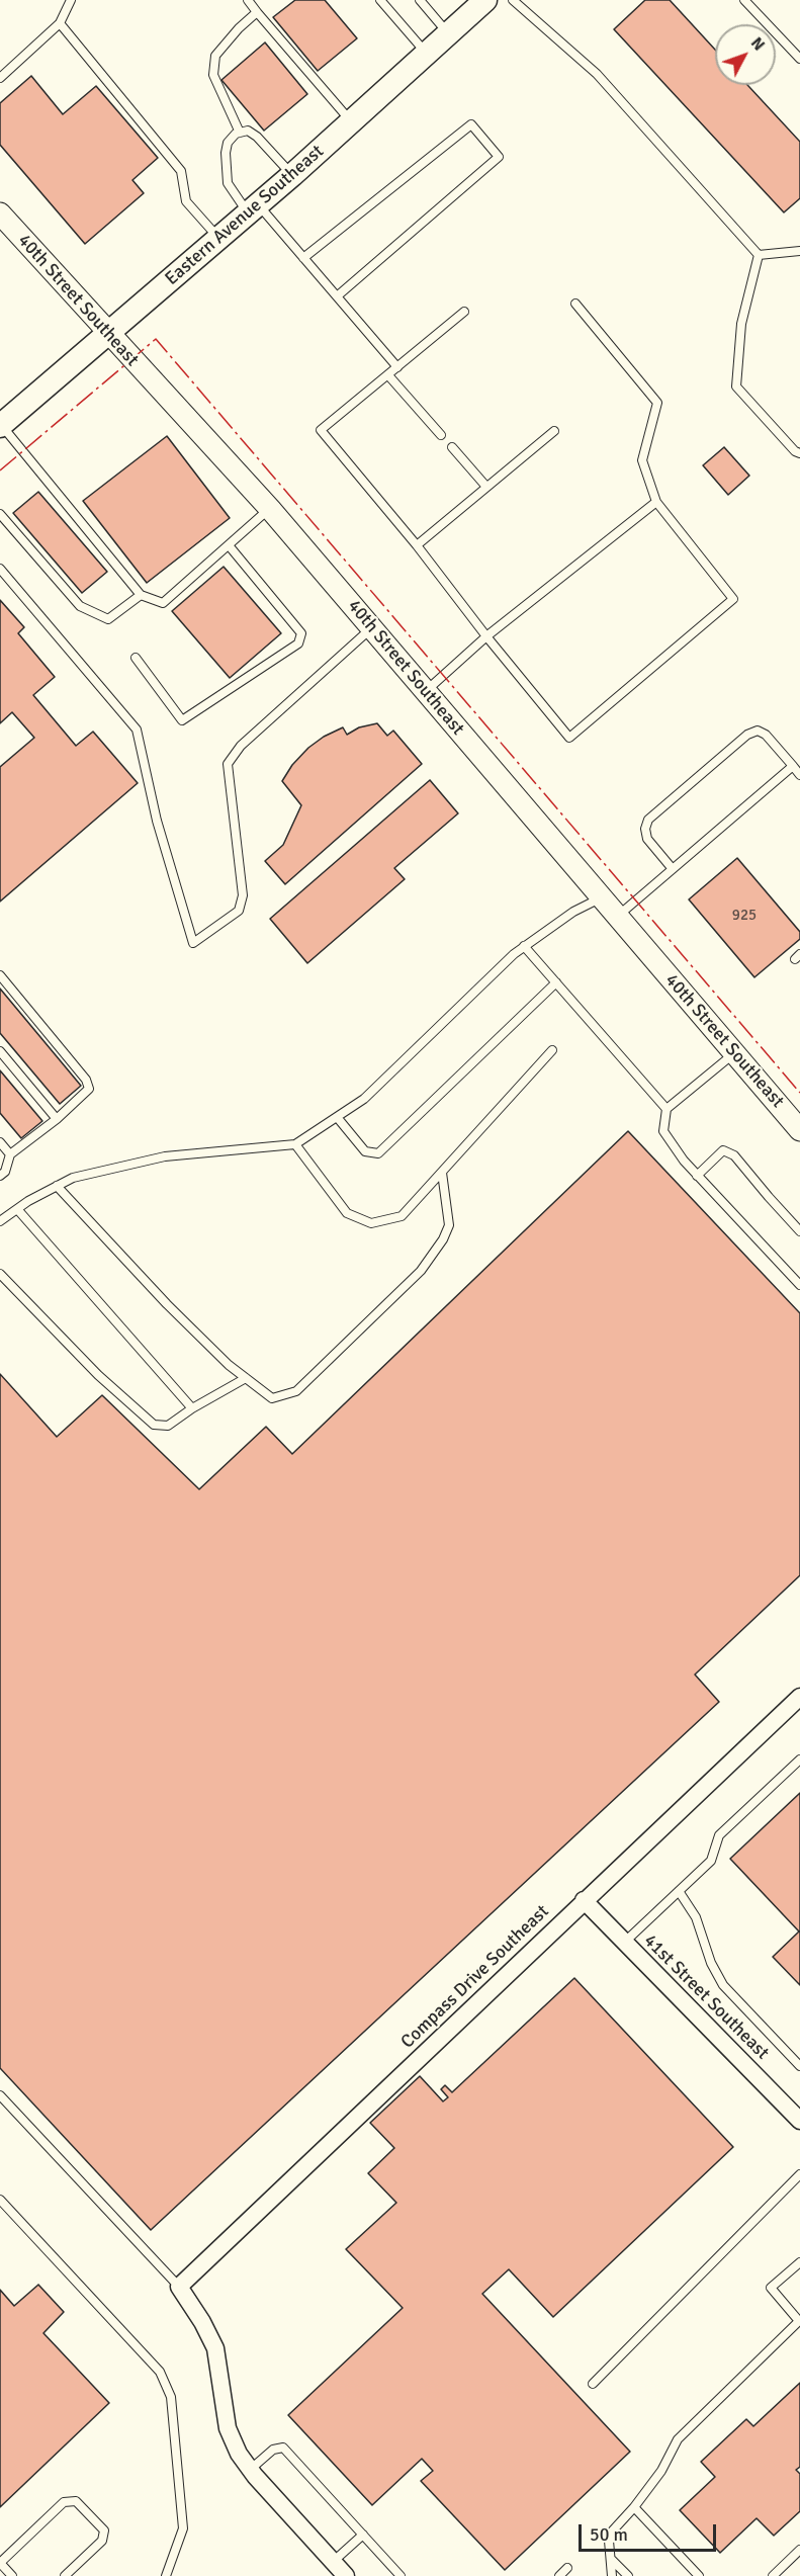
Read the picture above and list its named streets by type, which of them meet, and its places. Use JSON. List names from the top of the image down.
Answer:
{
  "streets": {
    "main road": ["Eastern Avenue Southeast"],
    "street": ["40th Street Southeast", "Compass Drive Southeast", "41st Street Southeast"]
  },
  "crossings": [
    ["Eastern Avenue Southeast", "40th Street Southeast"],
    ["Compass Drive Southeast", "41st Street Southeast"]
  ],
  "house_numbers": ["925"],
  "scale_bar": "50 m",
  "north": "top right"
}
